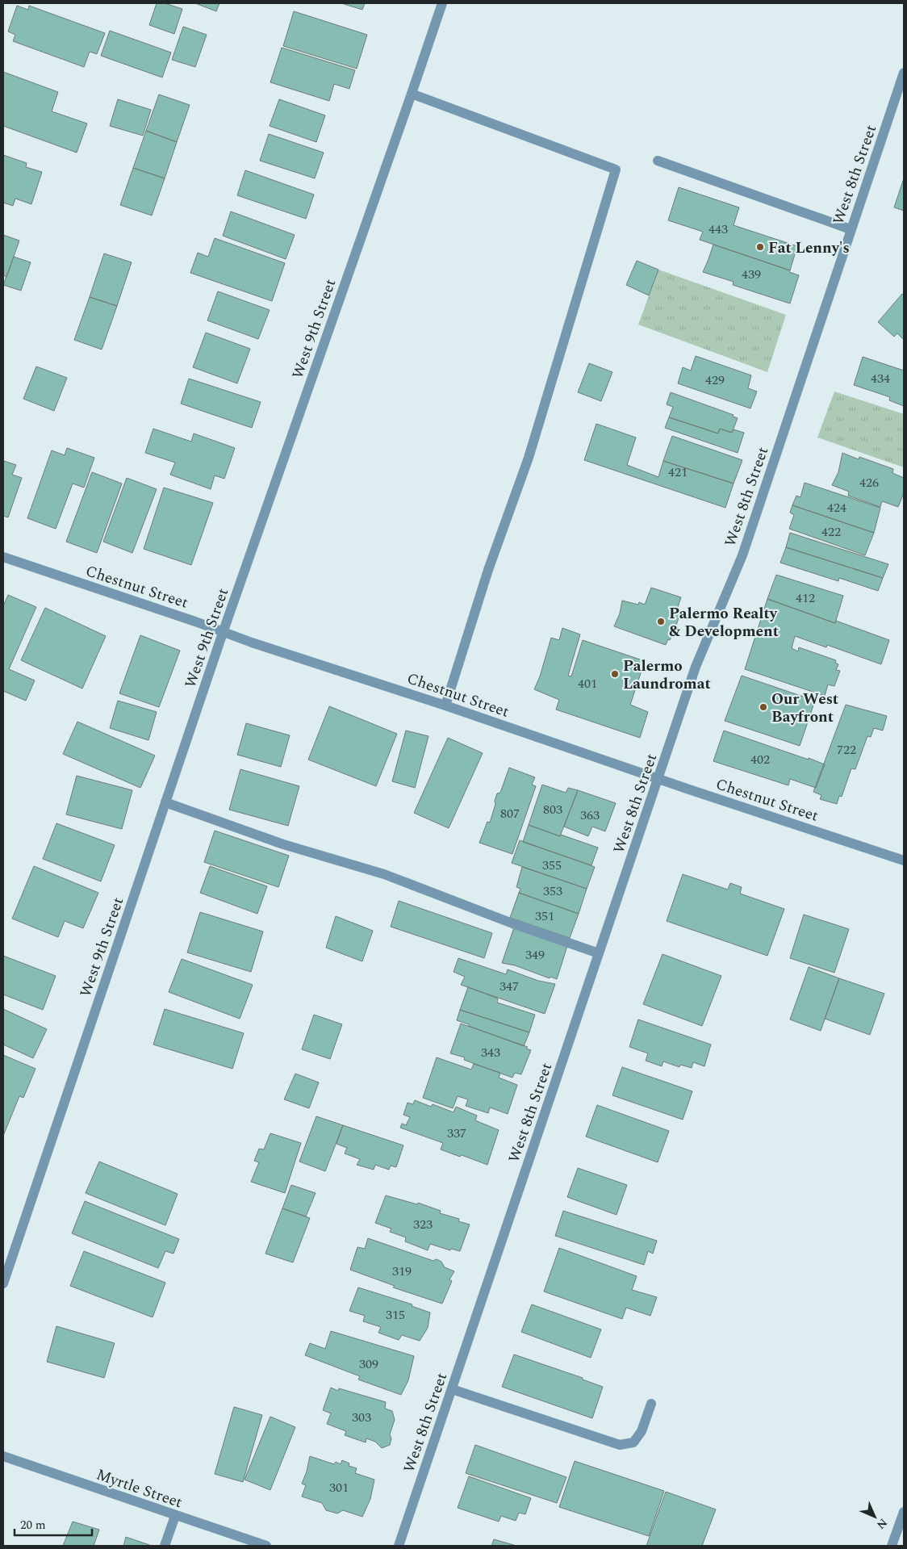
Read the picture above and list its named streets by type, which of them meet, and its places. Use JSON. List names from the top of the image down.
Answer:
{
  "streets": {
    "street": [
      "West 8th Street",
      "West 9th Street",
      "Chestnut Street",
      "Myrtle Street"
    ]
  },
  "crossings": [
    ["West 8th Street", "Chestnut Street"],
    ["West 9th Street", "Chestnut Street"]
  ],
  "places": [
    "Fat Lenny's",
    "Palermo Realty & Development",
    "Palermo Laundromat",
    "Our West Bayfront"
  ],
  "house_numbers": [
    "443",
    "439",
    "434",
    "429",
    "421",
    "426",
    "424",
    "422",
    "412",
    "401",
    "722",
    "402",
    "803",
    "807",
    "363",
    "355",
    "353",
    "351",
    "349",
    "347",
    "343",
    "337",
    "323",
    "319",
    "315",
    "309",
    "303",
    "301"
  ],
  "scale_bar": "20 m",
  "north": "bottom right"
}
